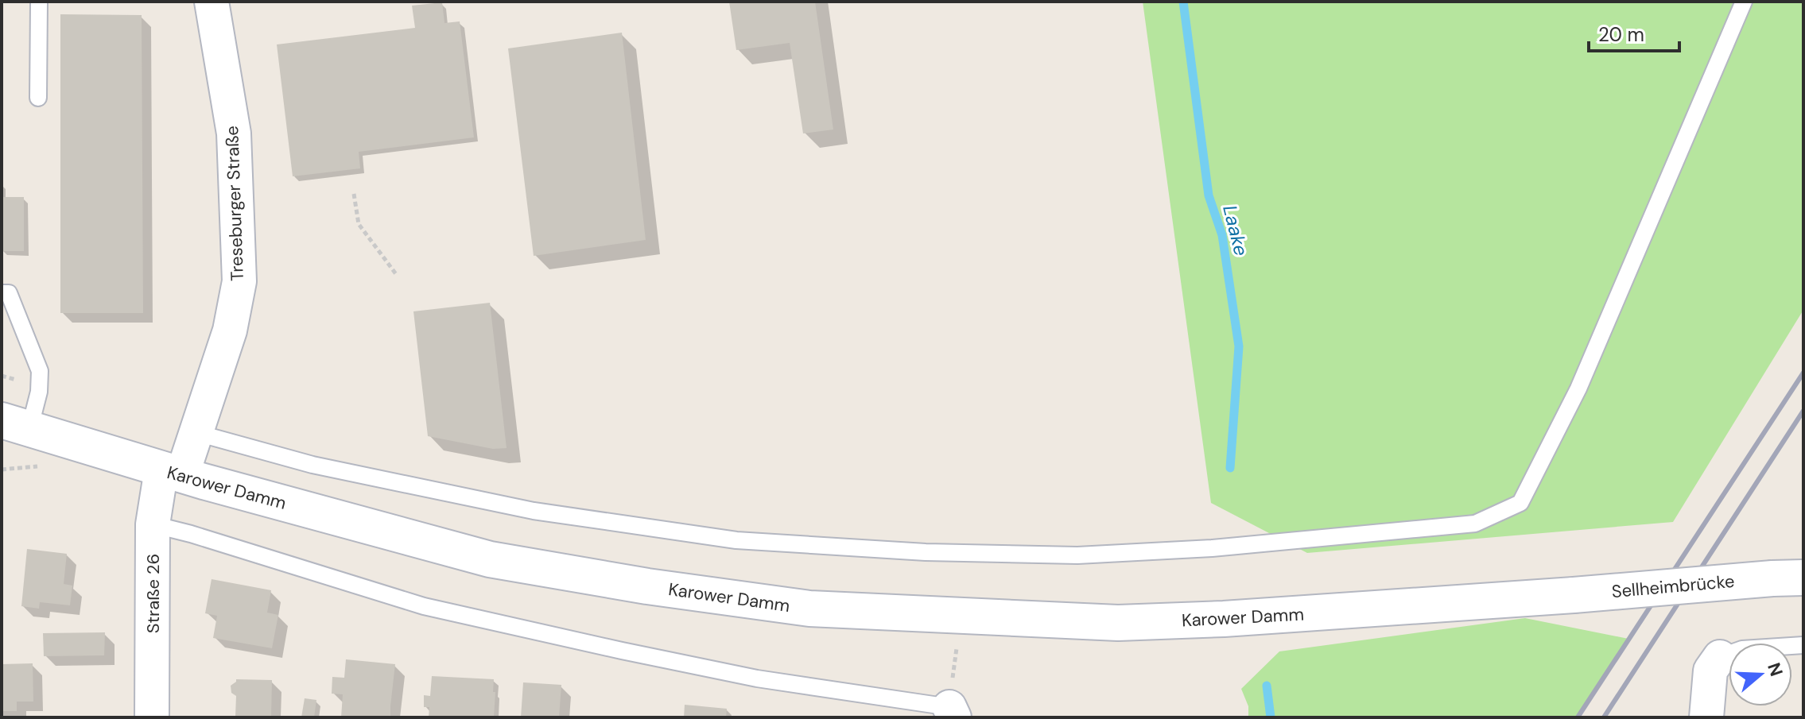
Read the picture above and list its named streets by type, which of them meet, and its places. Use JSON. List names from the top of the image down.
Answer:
{
  "streets": {
    "main road": ["Karower Damm", "Sellheimbrücke"],
    "street": ["Treseburger Straße", "Straße 26"]
  },
  "crossings": [
    ["Treseburger Straße", "Karower Damm"],
    ["Treseburger Straße", "Straße 26"],
    ["Karower Damm", "Sellheimbrücke"],
    ["Karower Damm", "Straße 26"]
  ],
  "water": ["Laake"],
  "scale_bar": "20 m",
  "north": "right"
}
